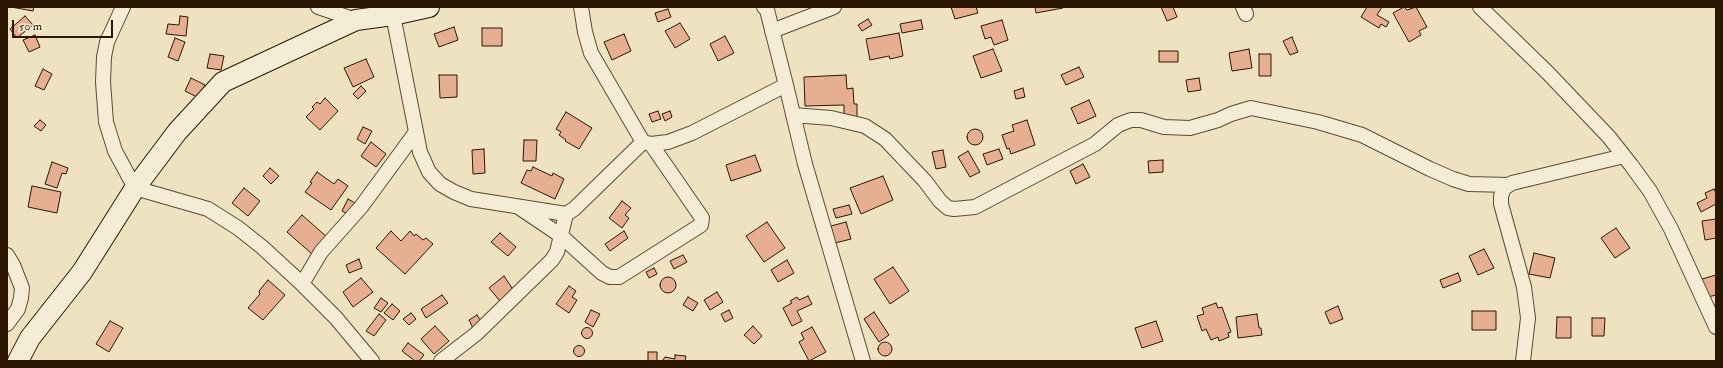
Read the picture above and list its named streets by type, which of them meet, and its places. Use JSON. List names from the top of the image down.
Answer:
{
  "scale_bar": "50 m"
}
